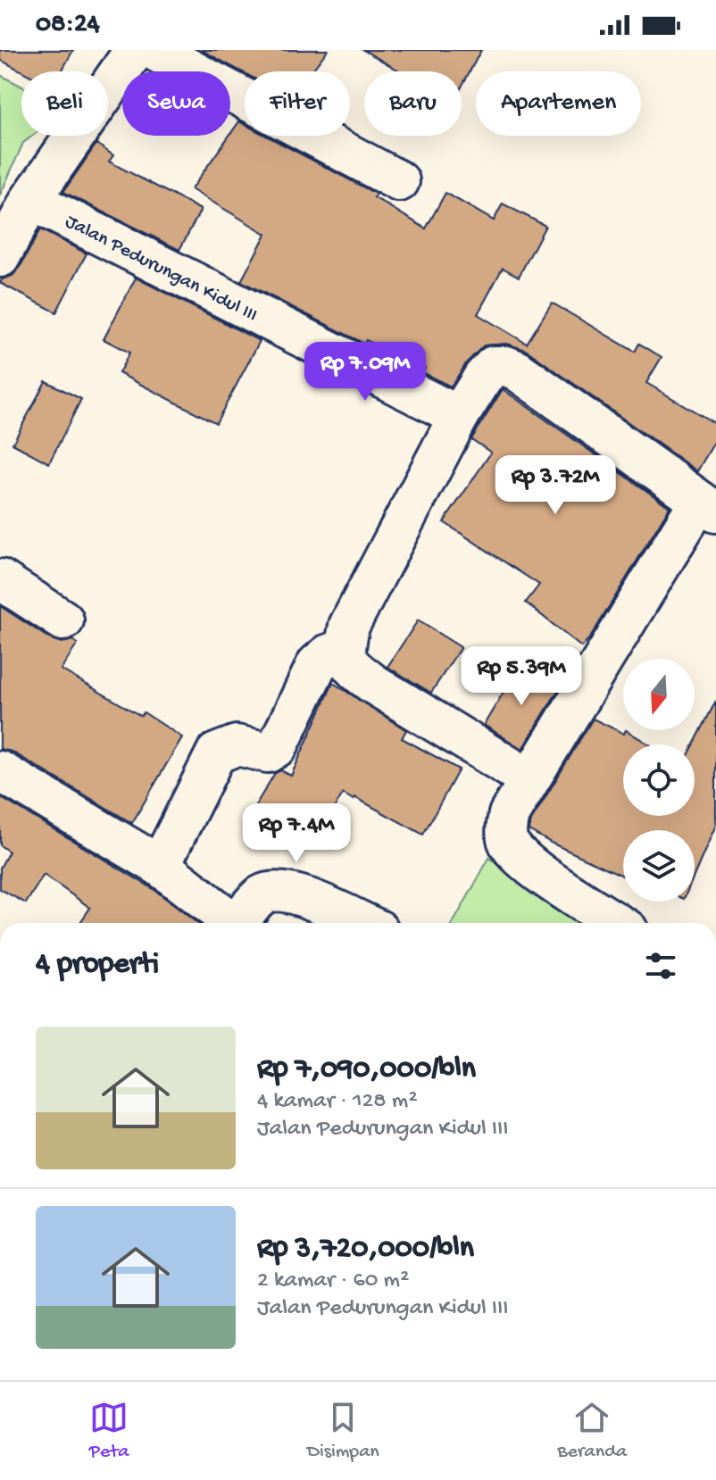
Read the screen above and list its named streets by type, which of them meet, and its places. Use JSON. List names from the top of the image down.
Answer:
{
  "streets": {
    "street": ["Jalan Pedurungan Kidul III"]
  },
  "north": "bottom",
  "page": {
    "status": "08:24",
    "chip": [
      "Beli",
      "Sewa",
      "Filter",
      "Baru",
      "Apartemen"
    ],
    "price": [
      "Rp 7.09M",
      "Rp 3.72M",
      "Rp 5.39M",
      "Rp 7.4M"
    ],
    "heading": "4 properti",
    "list": [
      {
        "name": "Rp 7,090,000/bln",
        "note": "4 kamar · 128 m² · Jalan Pedurungan Kidul III"
      },
      {
        "name": "Rp 3,720,000/bln",
        "note": "2 kamar · 60 m² · Jalan Pedurungan Kidul III"
      }
    ],
    "tabs": ["Peta", "Disimpan", "Beranda"]
  }
}
